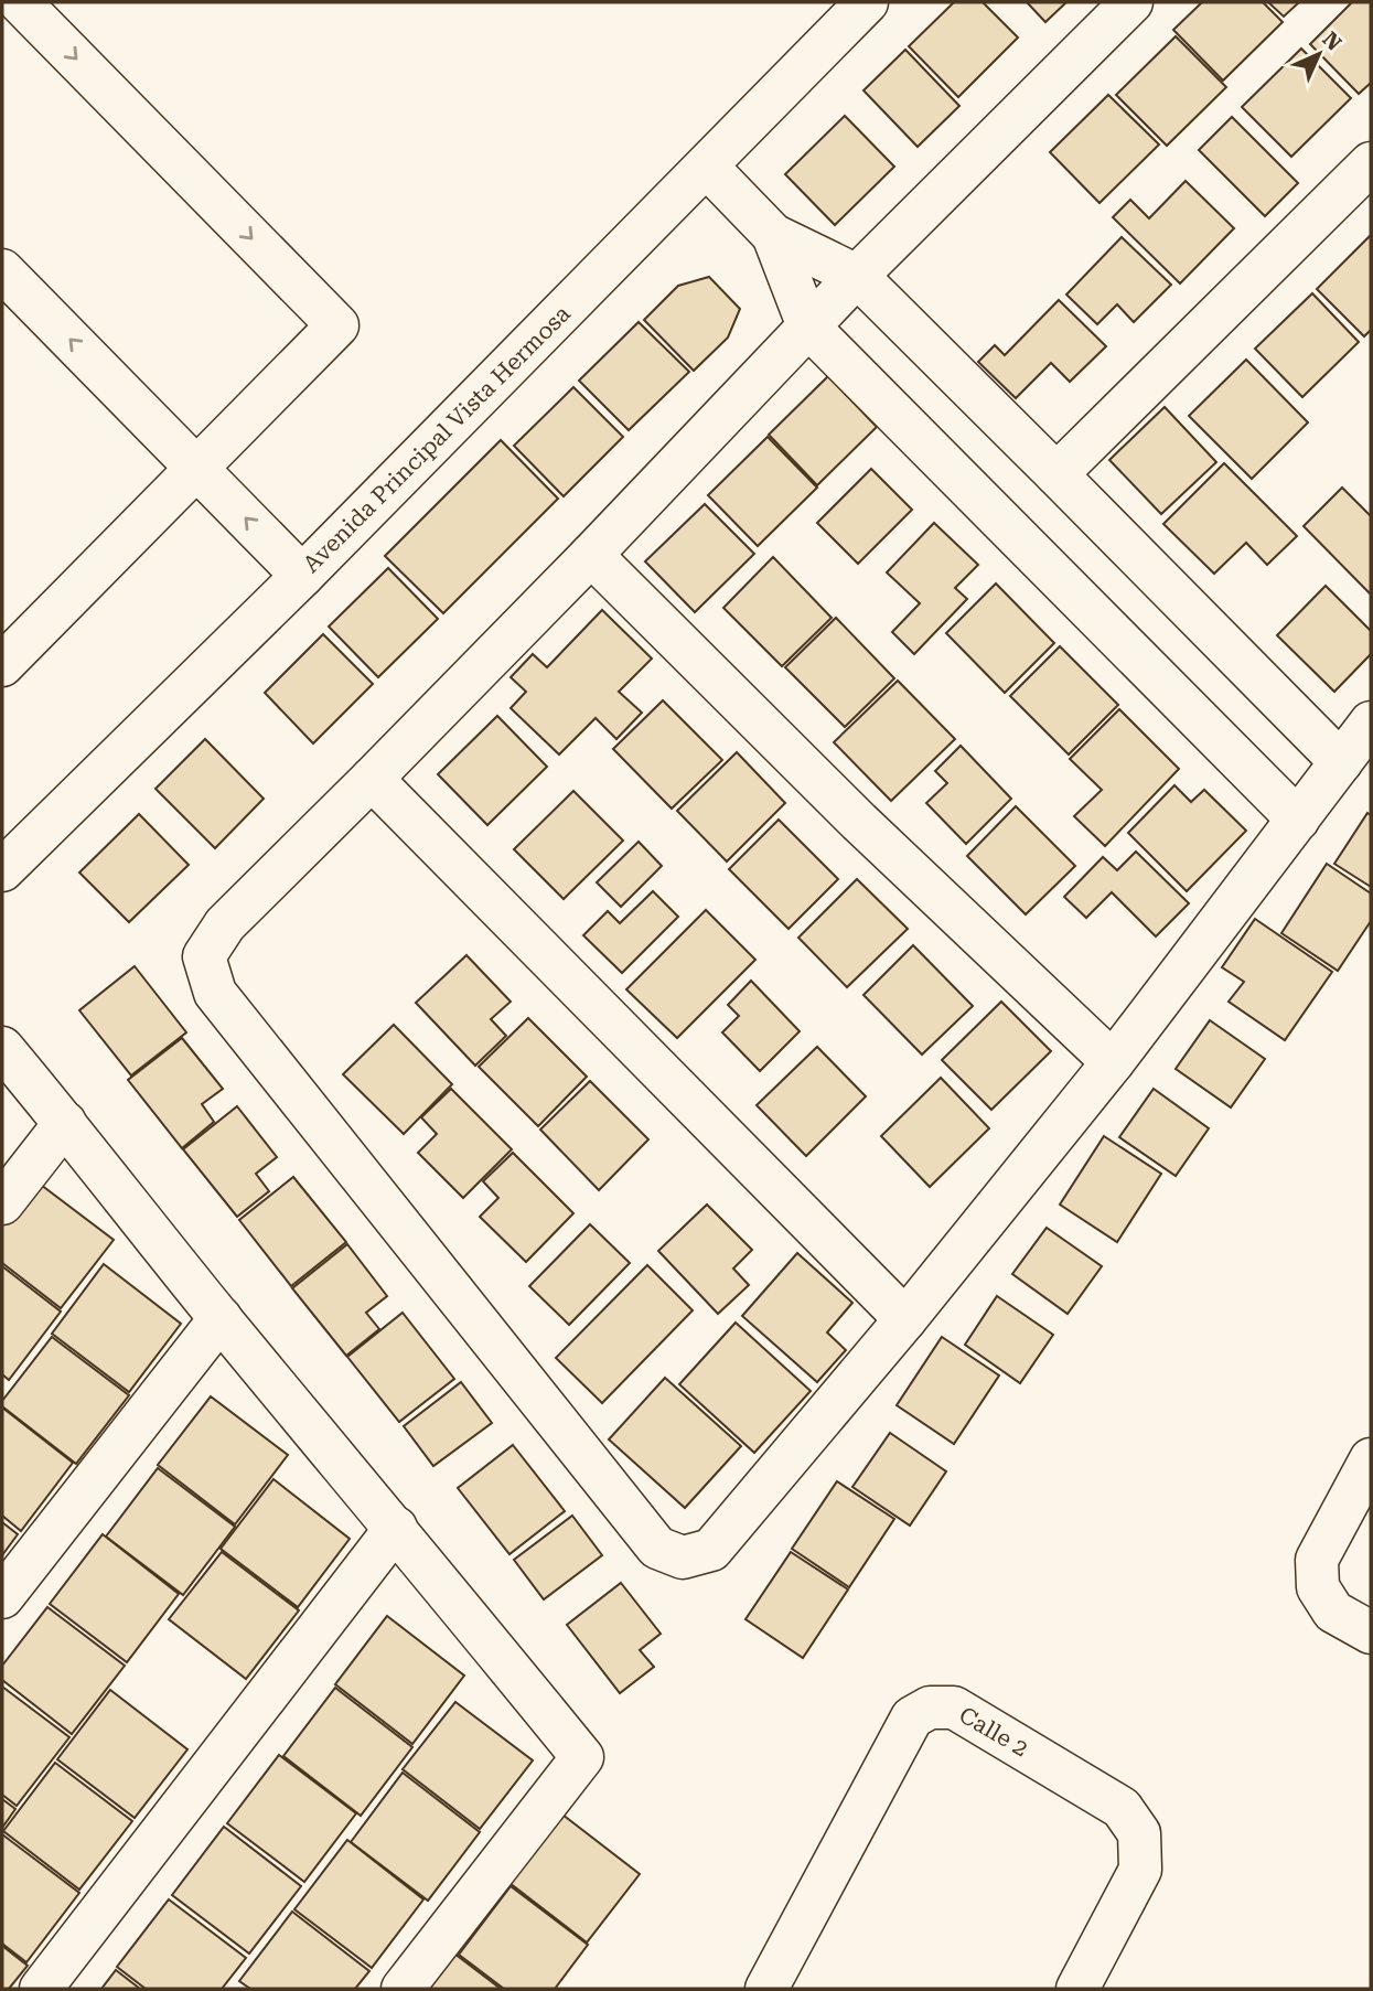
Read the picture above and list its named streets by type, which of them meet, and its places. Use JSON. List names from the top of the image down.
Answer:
{
  "streets": {
    "street": ["Avenida Principal Vista Hermosa", "Calle 2"]
  },
  "north": "top right"
}
